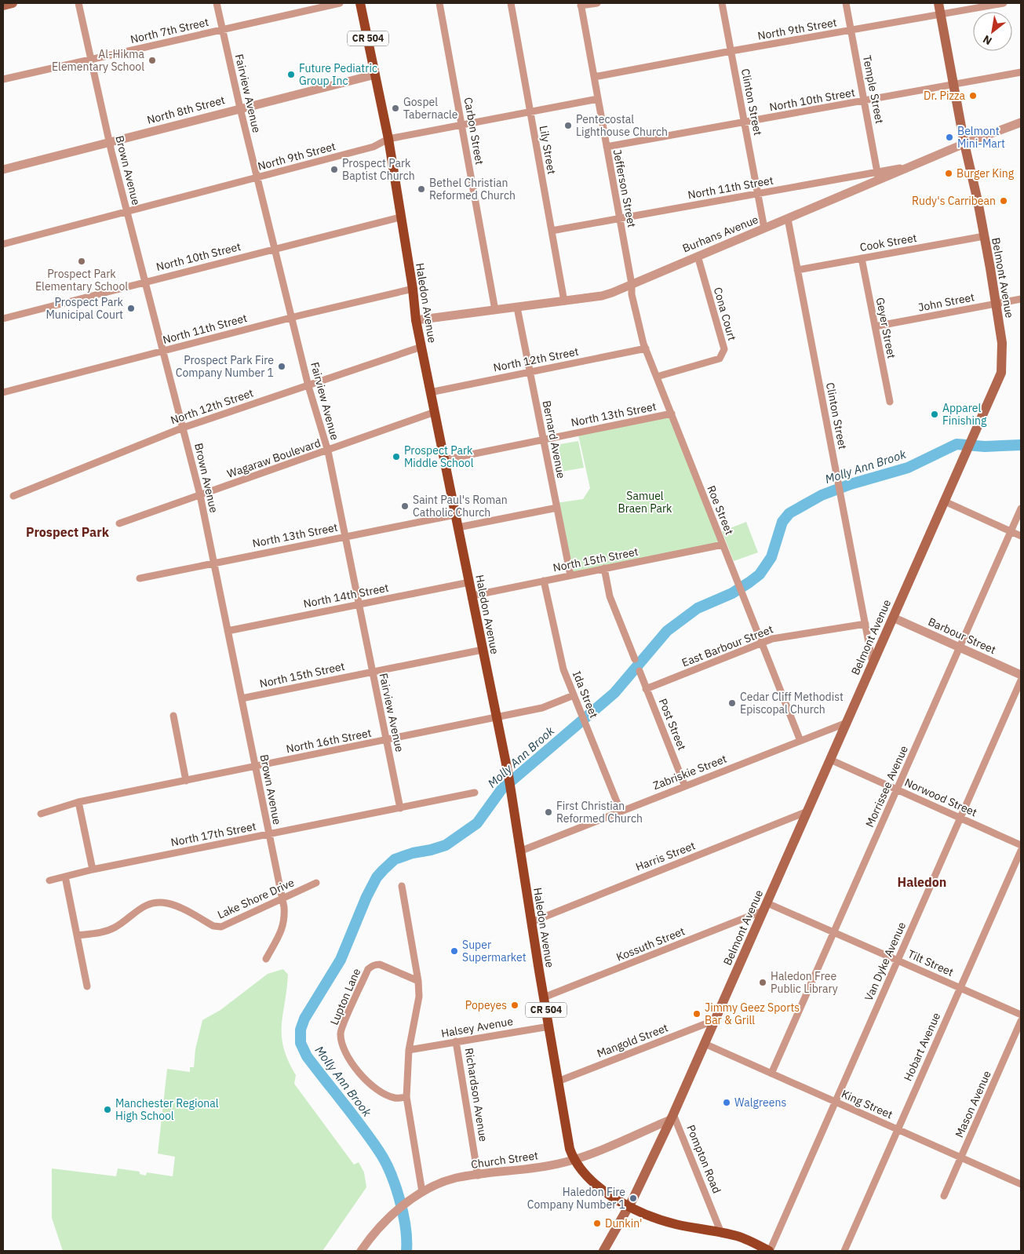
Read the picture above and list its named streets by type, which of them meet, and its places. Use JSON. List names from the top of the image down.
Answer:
{
  "streets": {
    "main road": ["CR 504", "Belmont Avenue", "Haledon Avenue"],
    "street": [
      "North 9th Street",
      "North 7th Street",
      "Temple Street",
      "Fairview Avenue",
      "North 10th Street",
      "Clinton Street",
      "North 8th Street",
      "Carbon Street",
      "Lily Street",
      "Brown Avenue",
      "North 11th Street",
      "Jefferson Street",
      "Burhans Avenue",
      "Cook Street",
      "John Street",
      "Cona Court",
      "Geyer Street",
      "North 12th Street",
      "North 13th Street",
      "Bernard Avenue",
      "Wagaraw Boulevard",
      "Roe Street",
      "North 15th Street",
      "North 14th Street",
      "Barbour Street",
      "East Barbour Street",
      "Ida Street",
      "Post Street",
      "North 16th Street",
      "Zabriskie Street",
      "Morrissee Avenue",
      "Norwood Street",
      "North 17th Street",
      "Harris Street",
      "Lake Shore Drive",
      "Kossuth Street",
      "Van Dyke Avenue",
      "Tilt Street",
      "Lupton Lane",
      "Halsey Avenue",
      "Mangold Street",
      "Hobart Avenue",
      "Richardson Avenue",
      "King Street",
      "Mason Avenue",
      "Pompton Road",
      "Church Street"
    ]
  },
  "crossings": [
    ["North 9th Street", "Temple Street"],
    ["North 9th Street", "Fairview Avenue"],
    ["North 9th Street", "Clinton Street"],
    ["North 9th Street", "Carbon Street"],
    ["North 9th Street", "Lily Street"],
    ["North 9th Street", "Brown Avenue"],
    ["North 9th Street", "Jefferson Street"],
    ["North 9th Street", "Belmont Avenue"],
    ["North 9th Street", "Haledon Avenue"],
    ["North 7th Street", "Fairview Avenue"],
    ["North 7th Street", "Brown Avenue"],
    ["CR 504", "Belmont Avenue"],
    ["CR 504", "Haledon Avenue"],
    ["CR 504", "Van Dyke Avenue"],
    ["CR 504", "Pompton Road"],
    ["Temple Street", "North 10th Street"],
    ["Temple Street", "North 11th Street"],
    ["Temple Street", "Burhans Avenue"],
    ["Fairview Avenue", "North 10th Street"],
    ["Fairview Avenue", "North 8th Street"],
    ["Fairview Avenue", "North 11th Street"],
    ["Fairview Avenue", "North 12th Street"],
    ["Fairview Avenue", "North 13th Street"],
    ["Fairview Avenue", "Wagaraw Boulevard"],
    ["Fairview Avenue", "North 15th Street"],
    ["Fairview Avenue", "North 14th Street"],
    ["Fairview Avenue", "North 16th Street"],
    ["Fairview Avenue", "North 17th Street"],
    ["North 10th Street", "Clinton Street"],
    ["North 10th Street", "Brown Avenue"],
    ["North 10th Street", "Jefferson Street"],
    ["North 10th Street", "Belmont Avenue"],
    ["North 10th Street", "Haledon Avenue"],
    ["Clinton Street", "North 11th Street"],
    ["Clinton Street", "Burhans Avenue"],
    ["Clinton Street", "Cook Street"],
    ["Clinton Street", "Belmont Avenue"],
    ["Clinton Street", "East Barbour Street"],
    ["North 8th Street", "Brown Avenue"],
    ["North 8th Street", "Haledon Avenue"],
    ["Carbon Street", "Burhans Avenue"],
    ["Lily Street", "North 11th Street"],
    ["Lily Street", "Burhans Avenue"],
    ["Brown Avenue", "North 11th Street"],
    ["Brown Avenue", "North 12th Street"],
    ["Brown Avenue", "North 13th Street"],
    ["Brown Avenue", "Wagaraw Boulevard"],
    ["Brown Avenue", "North 15th Street"],
    ["Brown Avenue", "North 14th Street"],
    ["Brown Avenue", "North 16th Street"],
    ["Brown Avenue", "North 17th Street"],
    ["Brown Avenue", "Lake Shore Drive"],
    ["North 11th Street", "Jefferson Street"],
    ["North 11th Street", "Burhans Avenue"],
    ["North 11th Street", "Haledon Avenue"],
    ["Jefferson Street", "Burhans Avenue"],
    ["Jefferson Street", "Roe Street"],
    ["Burhans Avenue", "Belmont Avenue"],
    ["Burhans Avenue", "Haledon Avenue"],
    ["Burhans Avenue", "Cona Court"],
    ["Burhans Avenue", "Bernard Avenue"],
    ["Burhans Avenue", "Roe Street"],
    ["Cook Street", "Belmont Avenue"],
    ["Cook Street", "Geyer Street"],
    ["Belmont Avenue", "John Street"],
    ["Belmont Avenue", "Haledon Avenue"],
    ["Belmont Avenue", "Barbour Street"],
    ["Belmont Avenue", "Zabriskie Street"],
    ["Belmont Avenue", "Norwood Street"],
    ["Belmont Avenue", "Harris Street"],
    ["Belmont Avenue", "Kossuth Street"],
    ["Belmont Avenue", "Tilt Street"],
    ["Belmont Avenue", "Mangold Street"],
    ["Belmont Avenue", "King Street"],
    ["Belmont Avenue", "Pompton Road"],
    ["Belmont Avenue", "Church Street"],
    ["John Street", "Geyer Street"],
    ["Haledon Avenue", "North 12th Street"],
    ["Haledon Avenue", "North 13th Street"],
    ["Haledon Avenue", "Wagaraw Boulevard"],
    ["Haledon Avenue", "North 15th Street"],
    ["Haledon Avenue", "North 14th Street"],
    ["Haledon Avenue", "North 16th Street"],
    ["Haledon Avenue", "Zabriskie Street"],
    ["Haledon Avenue", "Harris Street"],
    ["Haledon Avenue", "Kossuth Street"],
    ["Haledon Avenue", "Halsey Avenue"],
    ["Haledon Avenue", "Mangold Street"],
    ["Haledon Avenue", "Church Street"],
    ["Cona Court", "Roe Street"],
    ["North 12th Street", "Bernard Avenue"],
    ["North 12th Street", "Roe Street"],
    ["North 13th Street", "Bernard Avenue"],
    ["North 13th Street", "Roe Street"],
    ["Bernard Avenue", "North 15th Street"],
    ["Roe Street", "North 15th Street"],
    ["Roe Street", "East Barbour Street"],
    ["Roe Street", "Zabriskie Street"],
    ["North 15th Street", "Ida Street"],
    ["Barbour Street", "Morrissee Avenue"],
    ["East Barbour Street", "Post Street"],
    ["Ida Street", "North 16th Street"],
    ["Ida Street", "Zabriskie Street"],
    ["Post Street", "Zabriskie Street"],
    ["Morrissee Avenue", "Norwood Street"],
    ["Morrissee Avenue", "Tilt Street"],
    ["Morrissee Avenue", "King Street"],
    ["Norwood Street", "Van Dyke Avenue"],
    ["Kossuth Street", "Tilt Street"],
    ["Van Dyke Avenue", "Tilt Street"],
    ["Van Dyke Avenue", "King Street"],
    ["Tilt Street", "Hobart Avenue"],
    ["Halsey Avenue", "Richardson Avenue"],
    ["Hobart Avenue", "King Street"],
    ["Richardson Avenue", "Church Street"],
    ["King Street", "Mason Avenue"],
    ["Pompton Road", "Church Street"]
  ],
  "districts": ["Prospect Park", "Haledon"],
  "water": ["Molly Ann Brook"],
  "parks": ["Samuel Braen Park"],
  "places": [
    "Al-Hikma Elementary School",
    "Future Pediatric Group Inc",
    "Dr. Pizza",
    "Gospel Tabernacle",
    "Pentecostal Lighthouse Church",
    "Belmont Mini-Mart",
    "Prospect Park Baptist Church",
    "Burger King",
    "Bethel Christian Reformed Church",
    "Rudy's Carribean",
    "Prospect Park Elementary School",
    "Prospect Park Municipal Court",
    "Prospect Park Fire Company Number 1",
    "Apparel Finishing",
    "Prospect Park Middle School",
    "Saint Paul's Roman Catholic Church",
    "Cedar Cliff Methodist Episcopal Church",
    "First Christian Reformed Church",
    "Super Supermarket",
    "Haledon Free Public Library",
    "Popeyes",
    "Jimmy Geez Sports Bar & Grill",
    "Walgreens",
    "Manchester Regional High School",
    "Haledon Fire Company Number 1",
    "Dunkin'"
  ],
  "north": "bottom left"
}
